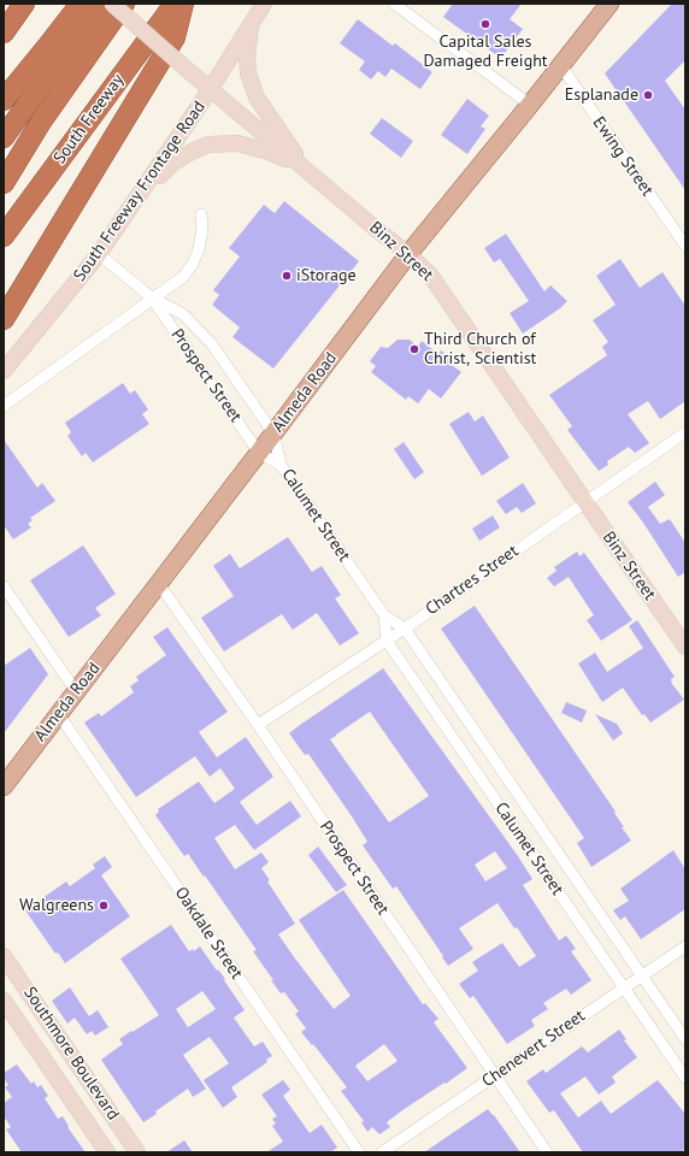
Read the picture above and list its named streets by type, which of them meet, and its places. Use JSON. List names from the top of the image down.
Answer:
{
  "streets": {
    "highway": ["South Freeway"],
    "main road": [
      "South Freeway Frontage Road",
      "Binz Street",
      "Almeda Road",
      "Southmore Boulevard"
    ],
    "street": [
      "Ewing Street",
      "Prospect Street",
      "Calumet Street",
      "Chartres Street",
      "Oakdale Street",
      "Chenevert Street"
    ]
  },
  "crossings": [
    ["Ewing Street", "Almeda Road"],
    ["South Freeway Frontage Road", "Binz Street"],
    ["South Freeway Frontage Road", "Prospect Street"],
    ["Binz Street", "Almeda Road"],
    ["Binz Street", "Chartres Street"],
    ["Prospect Street", "Almeda Road"],
    ["Prospect Street", "Calumet Street"],
    ["Prospect Street", "Chartres Street"],
    ["Prospect Street", "Chenevert Street"],
    ["Almeda Road", "Calumet Street"],
    ["Almeda Road", "Oakdale Street"],
    ["Calumet Street", "Chartres Street"],
    ["Calumet Street", "Chenevert Street"]
  ],
  "places": [
    "Capital Sales Damaged Freight",
    "Esplanade",
    "iStorage",
    "Third Church of Christ, Scientist",
    "Walgreens"
  ]
}
